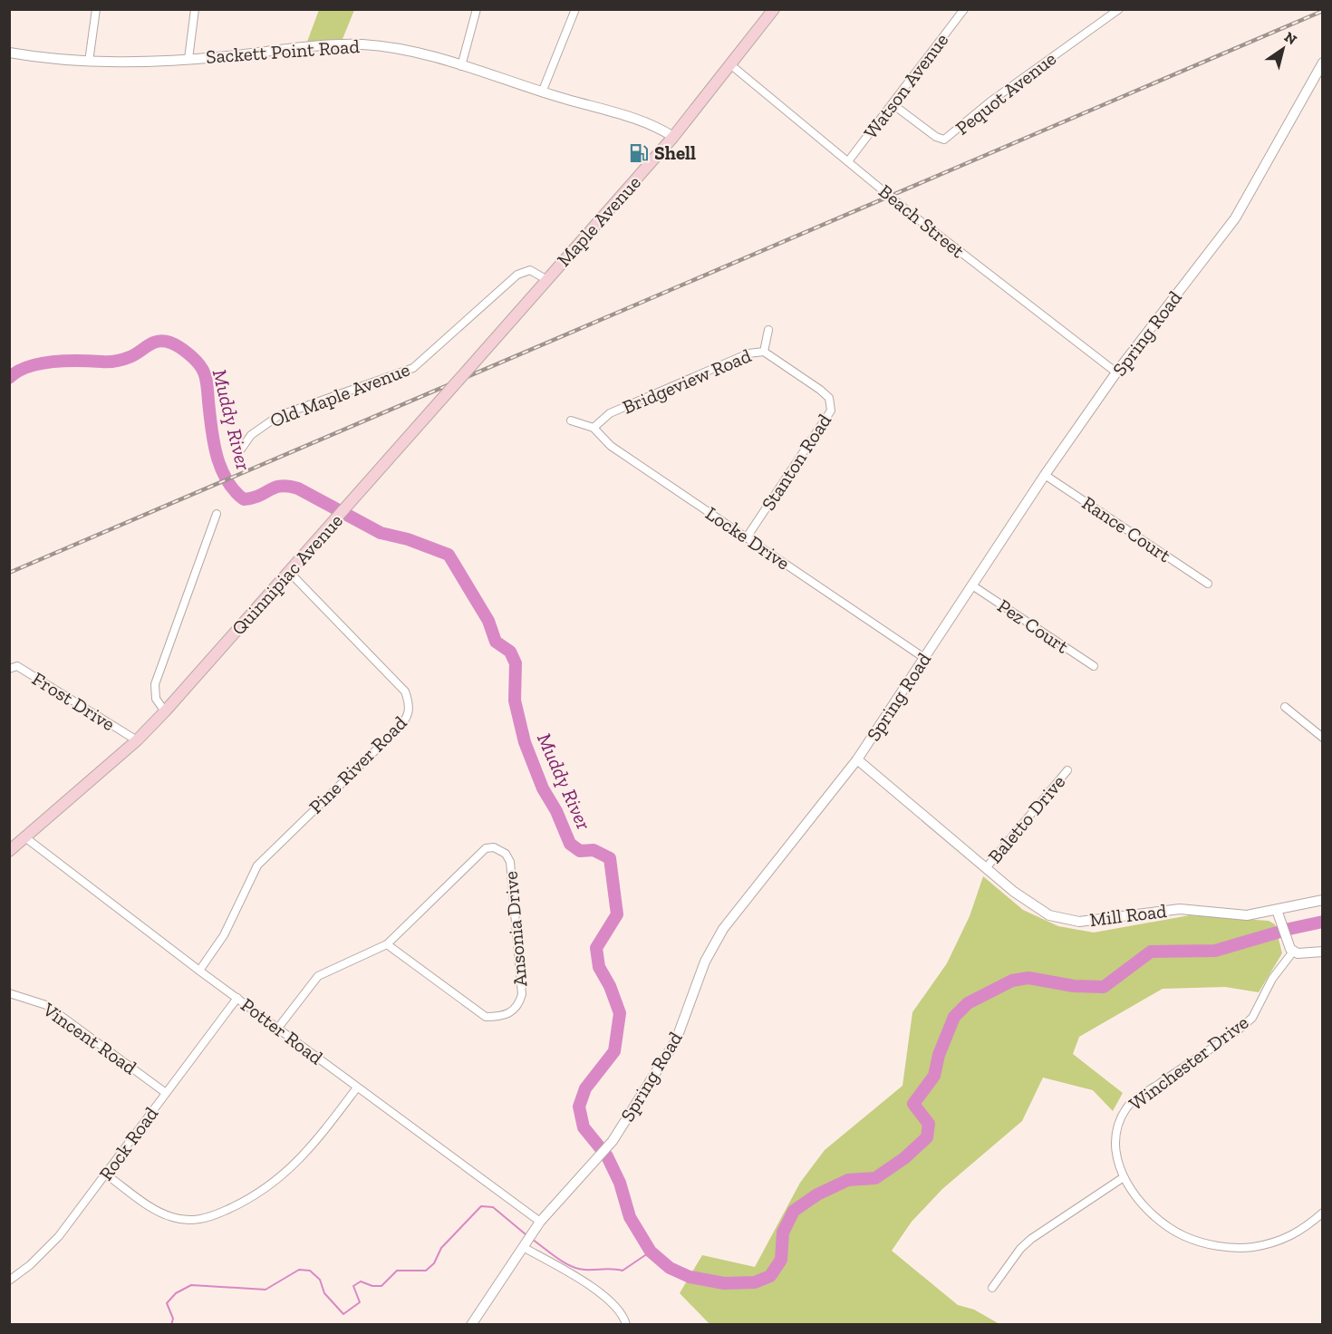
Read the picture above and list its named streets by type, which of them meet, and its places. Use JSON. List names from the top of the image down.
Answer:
{
  "streets": {
    "main road": ["Maple Avenue", "Quinnipiac Avenue"],
    "street": [
      "Sackett Point Road",
      "Watson Avenue",
      "Pequot Avenue",
      "Beach Street",
      "Spring Road",
      "Bridgeview Road",
      "Old Maple Avenue",
      "Stanton Road",
      "Rance Court",
      "Locke Drive",
      "Pez Court",
      "Frost Drive",
      "Pine River Road",
      "Baletto Drive",
      "Mill Road",
      "Ansonia Drive",
      "Potter Road",
      "Vincent Road",
      "Winchester Drive",
      "Rock Road"
    ]
  },
  "crossings": [
    ["Sackett Point Road", "Maple Avenue"],
    ["Watson Avenue", "Pequot Avenue"],
    ["Watson Avenue", "Beach Street"],
    ["Maple Avenue", "Beach Street"],
    ["Maple Avenue", "Old Maple Avenue"],
    ["Maple Avenue", "Quinnipiac Avenue"],
    ["Beach Street", "Spring Road"],
    ["Spring Road", "Rance Court"],
    ["Spring Road", "Locke Drive"],
    ["Spring Road", "Pez Court"],
    ["Spring Road", "Mill Road"],
    ["Spring Road", "Potter Road"],
    ["Bridgeview Road", "Stanton Road"],
    ["Bridgeview Road", "Locke Drive"],
    ["Old Maple Avenue", "Quinnipiac Avenue"],
    ["Stanton Road", "Locke Drive"],
    ["Quinnipiac Avenue", "Frost Drive"],
    ["Quinnipiac Avenue", "Pine River Road"],
    ["Quinnipiac Avenue", "Potter Road"],
    ["Pine River Road", "Potter Road"],
    ["Baletto Drive", "Mill Road"],
    ["Ansonia Drive", "Potter Road"],
    ["Potter Road", "Rock Road"],
    ["Vincent Road", "Rock Road"]
  ],
  "water": ["Muddy River"],
  "places": {
    "fuel station": ["Shell"]
  },
  "north": "top right"
}
